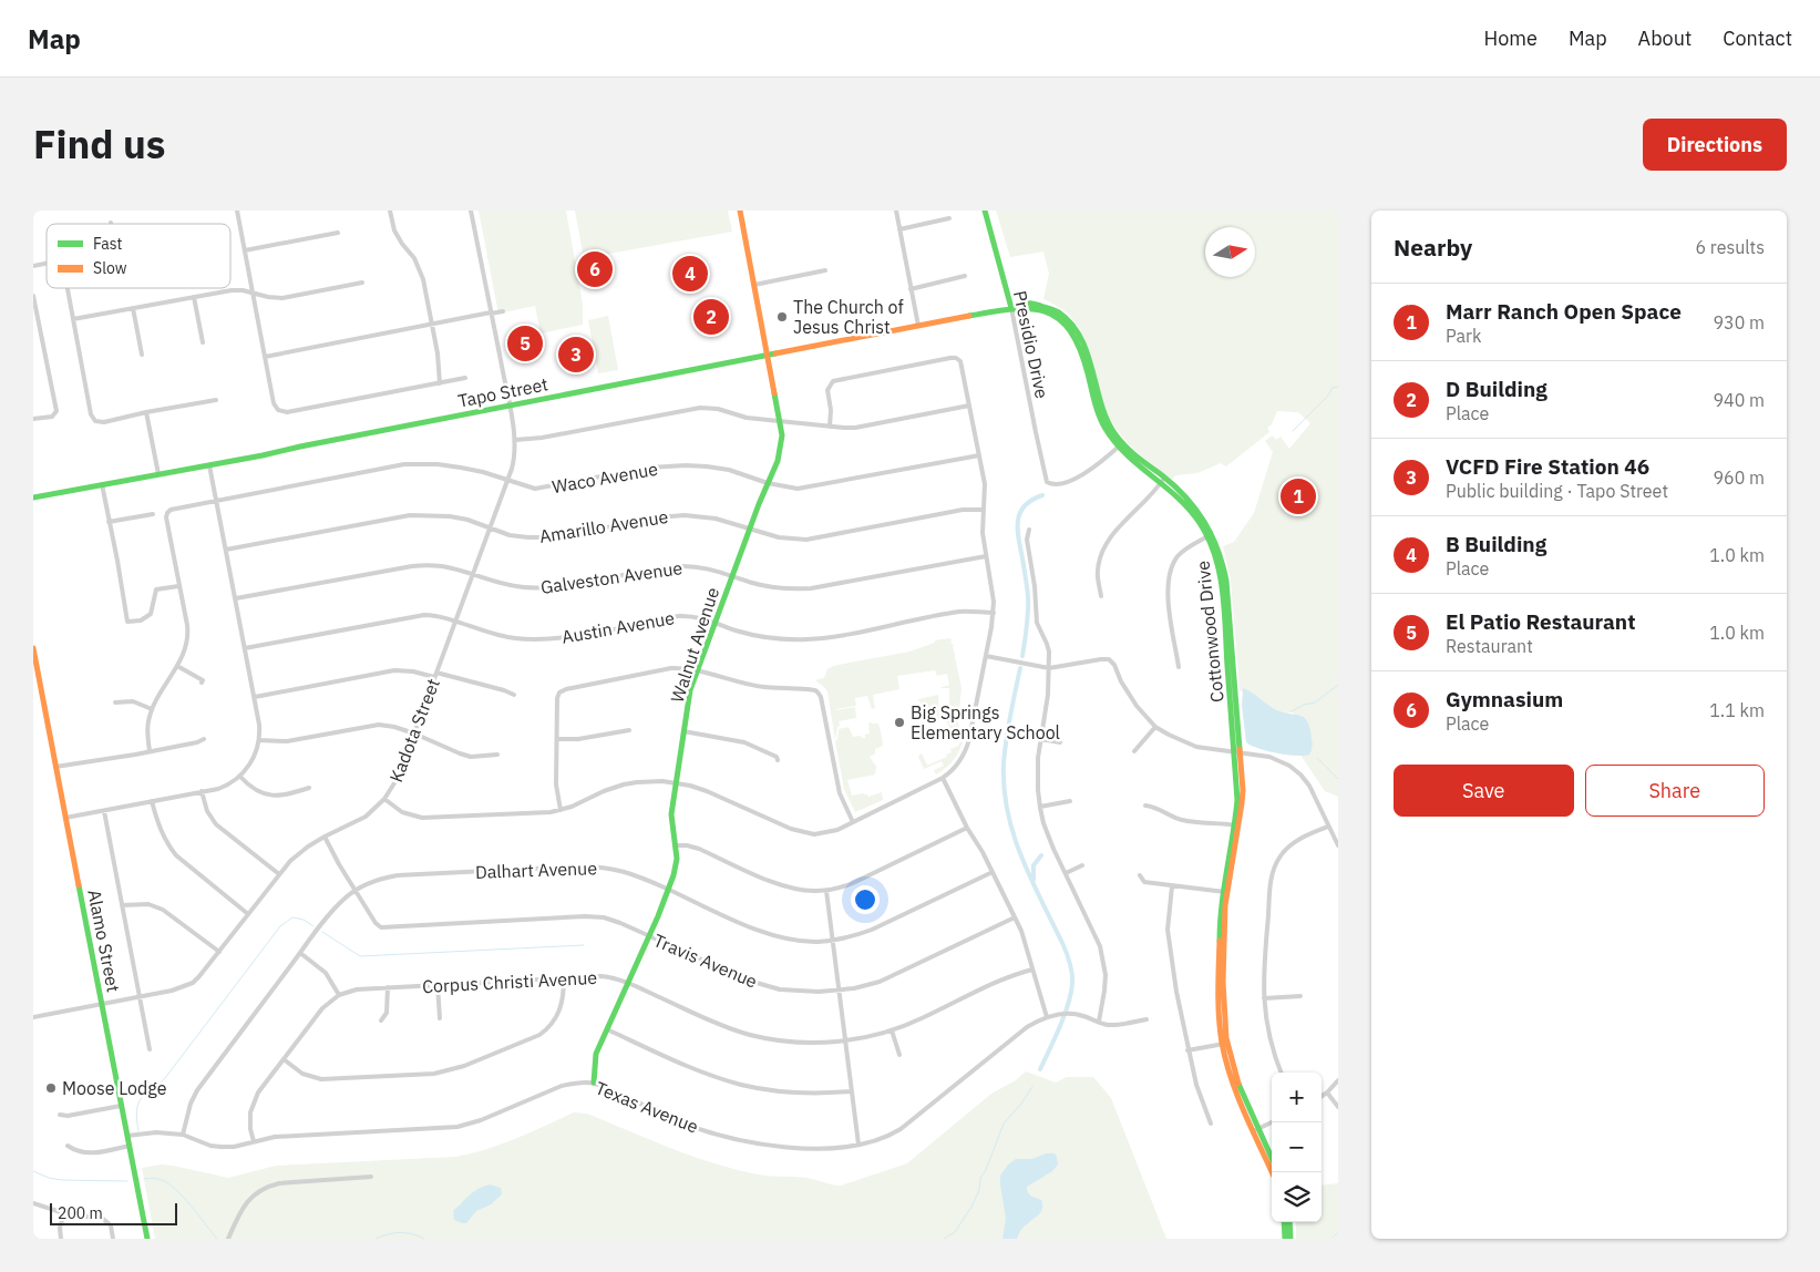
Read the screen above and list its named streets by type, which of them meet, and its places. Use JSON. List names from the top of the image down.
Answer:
{
  "streets": {
    "street": [
      "Presidio Drive",
      "Tapo Street",
      "Waco Avenue",
      "Amarillo Avenue",
      "Galveston Avenue",
      "Austin Avenue",
      "Cottonwood Drive",
      "Walnut Avenue",
      "Kadota Street",
      "Dalhart Avenue",
      "Alamo Street",
      "Travis Avenue",
      "Corpus Christi Avenue",
      "Texas Avenue"
    ]
  },
  "crossings": [
    ["Presidio Drive", "Tapo Street"],
    ["Presidio Drive", "Cottonwood Drive"],
    ["Tapo Street", "Cottonwood Drive"],
    ["Tapo Street", "Walnut Avenue"],
    ["Tapo Street", "Kadota Street"],
    ["Waco Avenue", "Walnut Avenue"],
    ["Waco Avenue", "Kadota Street"],
    ["Amarillo Avenue", "Walnut Avenue"],
    ["Amarillo Avenue", "Kadota Street"],
    ["Galveston Avenue", "Walnut Avenue"],
    ["Galveston Avenue", "Kadota Street"],
    ["Austin Avenue", "Walnut Avenue"],
    ["Austin Avenue", "Kadota Street"],
    ["Walnut Avenue", "Dalhart Avenue"],
    ["Walnut Avenue", "Travis Avenue"],
    ["Walnut Avenue", "Corpus Christi Avenue"],
    ["Walnut Avenue", "Texas Avenue"],
    ["Kadota Street", "Alamo Street"],
    ["Dalhart Avenue", "Travis Avenue"],
    ["Dalhart Avenue", "Texas Avenue"],
    ["Alamo Street", "Texas Avenue"],
    ["Corpus Christi Avenue", "Texas Avenue"]
  ],
  "places": ["The Church of Jesus Christ", "Big Springs Elementary School", "Moose Lodge"],
  "legend": ["Fast", "Slow"],
  "scale_bar": "200 m",
  "north": "right",
  "page": {
    "header": "Map",
    "nav": [
      "Home",
      "Map",
      "About",
      "Contact"
    ],
    "title": "Find us",
    "buttons": [
      "Directions",
      ["Save", "Share"]
    ],
    "heading": ["Nearby", "6 results"],
    "pins": [
      "6",
      "4",
      "2",
      "5",
      "3",
      "1"
    ],
    "list": [
      {
        "mark": "1",
        "name": "Marr Ranch Open Space",
        "note": "Park",
        "value": "930 m"
      },
      {
        "mark": "2",
        "name": "D Building",
        "note": "Place",
        "value": "940 m"
      },
      {
        "mark": "3",
        "name": "VCFD Fire Station 46",
        "note": "Public building · Tapo Street",
        "value": "960 m"
      },
      {
        "mark": "4",
        "name": "B Building",
        "note": "Place",
        "value": "1.0 km"
      },
      {
        "mark": "5",
        "name": "El Patio Restaurant",
        "note": "Restaurant",
        "value": "1.0 km"
      },
      {
        "mark": "6",
        "name": "Gymnasium",
        "note": "Place",
        "value": "1.1 km"
      }
    ],
    "map_buttons": ["+", "−"],
    "scale": "200 m"
  }
}
